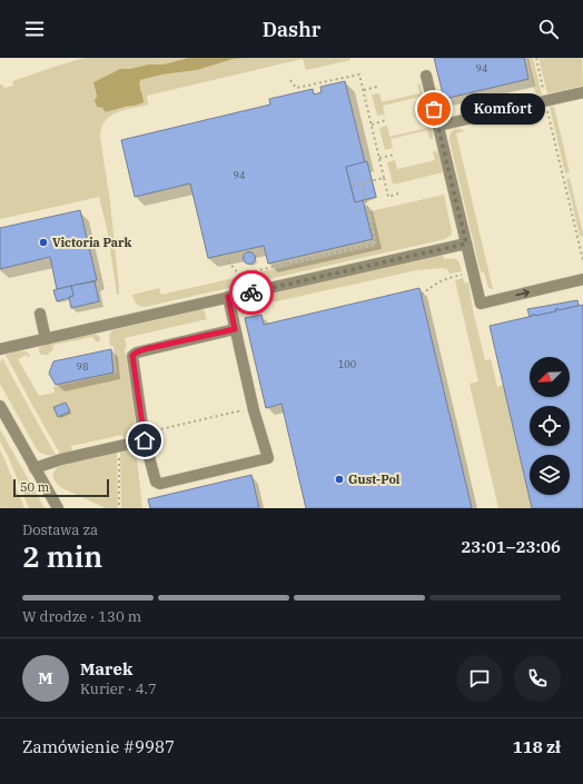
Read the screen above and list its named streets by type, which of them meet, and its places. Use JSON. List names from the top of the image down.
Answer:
{
  "places": ["Komfort", "Victoria Park", "Gust-Pol"],
  "house_numbers": [
    "94",
    "94",
    "100",
    "98"
  ],
  "scale_bar": "50 m",
  "north": "bottom left",
  "page": {
    "header": "Dashr",
    "bubble": "Komfort",
    "scale": "50 m",
    "heading": ["2 min", "Dostawa za", "23:01–23:06"],
    "panel": [
      "Marek",
      "Kurier · 4.7",
      "Zamówienie #9987",
      "118 zł"
    ],
    "bar": "W drodze · 130 m",
    "round": "M"
  }
}
